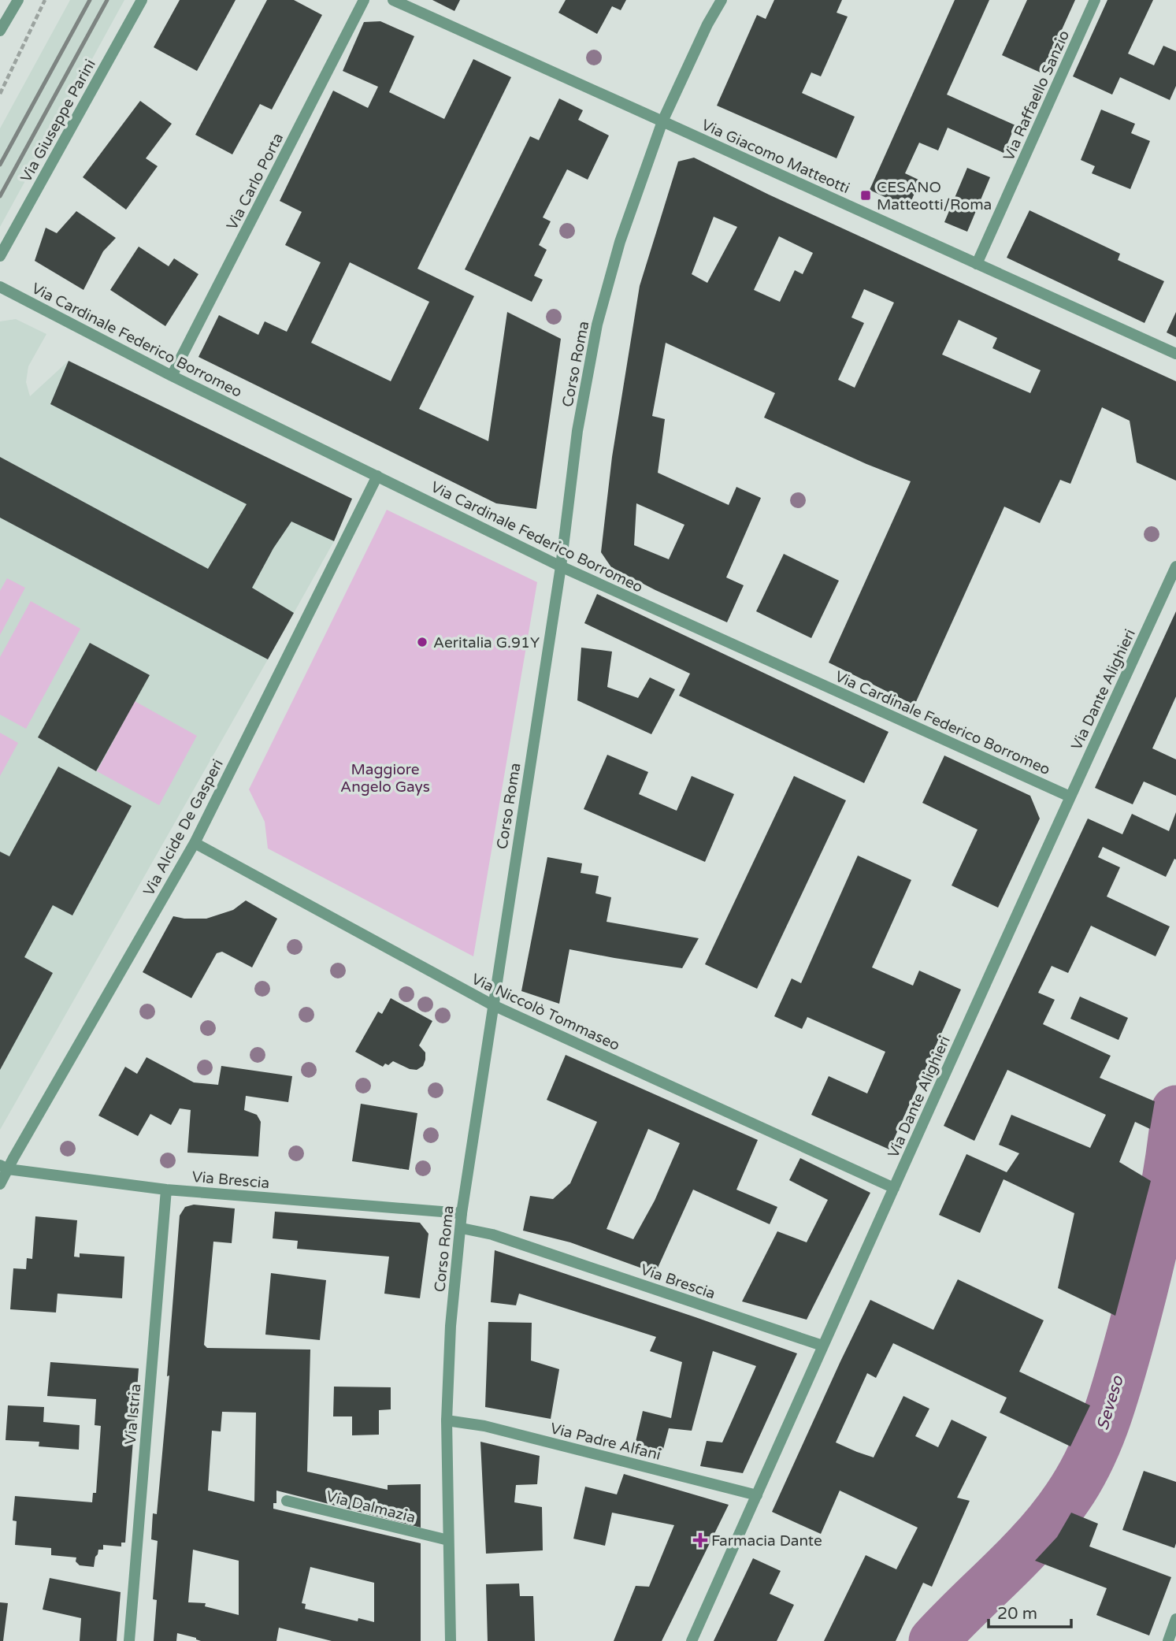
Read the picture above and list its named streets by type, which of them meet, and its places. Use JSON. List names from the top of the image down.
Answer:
{
  "streets": {
    "street": [
      "Via Raffaello Sanzio",
      "Via Giuseppe Parini",
      "Via Giacomo Matteotti",
      "Via Carlo Porta",
      "Via Cardinale Federico Borromeo",
      "Corso Roma",
      "Via Dante Alighieri",
      "Via Alcide De Gasperi",
      "Via Niccolò Tommaseo",
      "Via Brescia",
      "Via Istria",
      "Via Padre Alfani",
      "Via Dalmazia"
    ]
  },
  "crossings": [
    ["Via Raffaello Sanzio", "Via Giacomo Matteotti"],
    ["Via Giacomo Matteotti", "Corso Roma"],
    ["Via Carlo Porta", "Via Cardinale Federico Borromeo"],
    ["Via Cardinale Federico Borromeo", "Corso Roma"],
    ["Via Cardinale Federico Borromeo", "Via Dante Alighieri"],
    ["Via Cardinale Federico Borromeo", "Via Alcide De Gasperi"],
    ["Corso Roma", "Via Niccolò Tommaseo"],
    ["Corso Roma", "Via Brescia"],
    ["Corso Roma", "Via Padre Alfani"],
    ["Corso Roma", "Via Dalmazia"],
    ["Via Dante Alighieri", "Via Niccolò Tommaseo"],
    ["Via Dante Alighieri", "Via Brescia"],
    ["Via Dante Alighieri", "Via Padre Alfani"],
    ["Via Alcide De Gasperi", "Via Niccolò Tommaseo"],
    ["Via Alcide De Gasperi", "Via Brescia"],
    ["Via Brescia", "Via Istria"]
  ],
  "water": ["Seveso"],
  "parks": ["Maggiore Angelo Gays"],
  "places": {
    "transit": ["CESANO Matteotti/Roma"],
    "other": ["Aeritalia G.91Y"],
    "health": ["Farmacia Dante"]
  },
  "scale_bar": "20 m"
}
